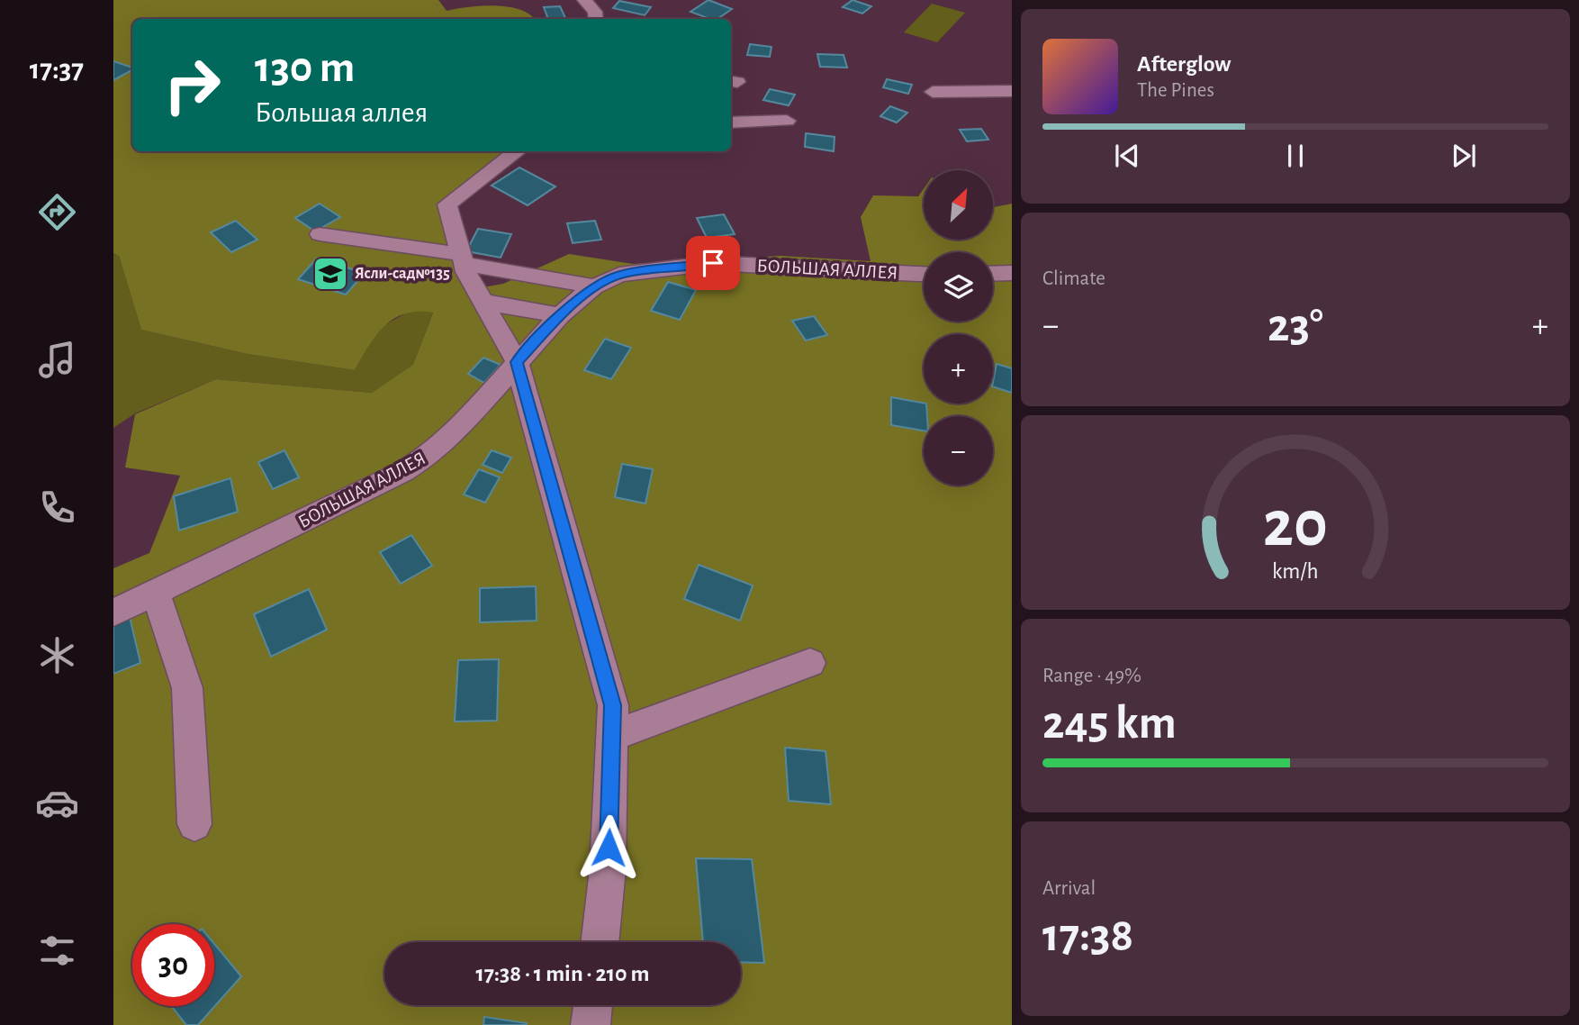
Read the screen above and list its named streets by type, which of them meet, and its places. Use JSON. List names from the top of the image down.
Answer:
{
  "streets": {
    "street": ["БОЛЬШАЯ АЛЛЕЯ"]
  },
  "places": {
    "school or university": ["Ясли-сад№135"]
  },
  "north": "top right",
  "page": {
    "tabs": "17:37",
    "turn": ["130 m", "Большая аллея"],
    "song": ["Afterglow", "The Pines"],
    "map_buttons": ["+", "−"],
    "tile": [
      "Climate",
      ["Range · 49%", "245 km"],
      ["Arrival", "17:38"]
    ],
    "heat": ["−", "23°", "+"],
    "limit": "30",
    "trip": "17:38 · 1 min · 210 m",
    "gauge": ["20", "km/h"]
  }
}
